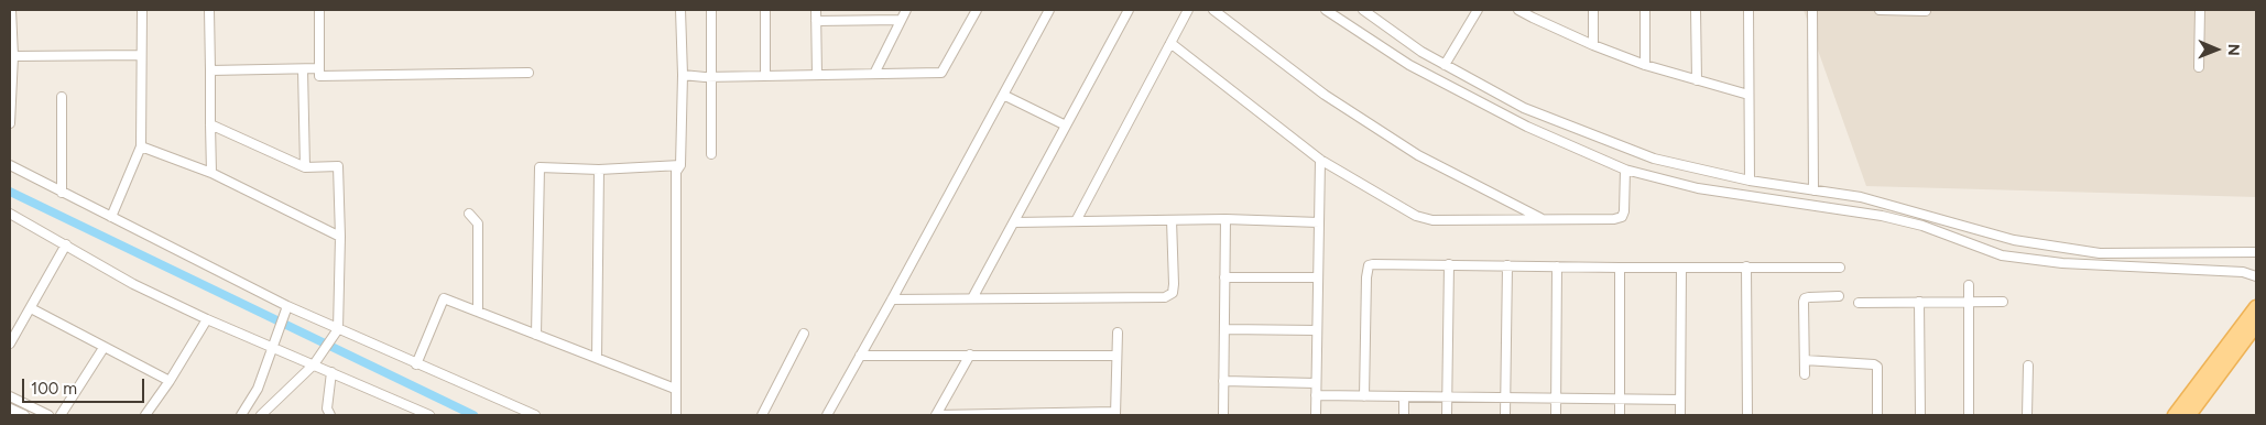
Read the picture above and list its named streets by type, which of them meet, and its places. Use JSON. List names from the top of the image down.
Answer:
{
  "scale_bar": "100 m",
  "north": "right"
}
